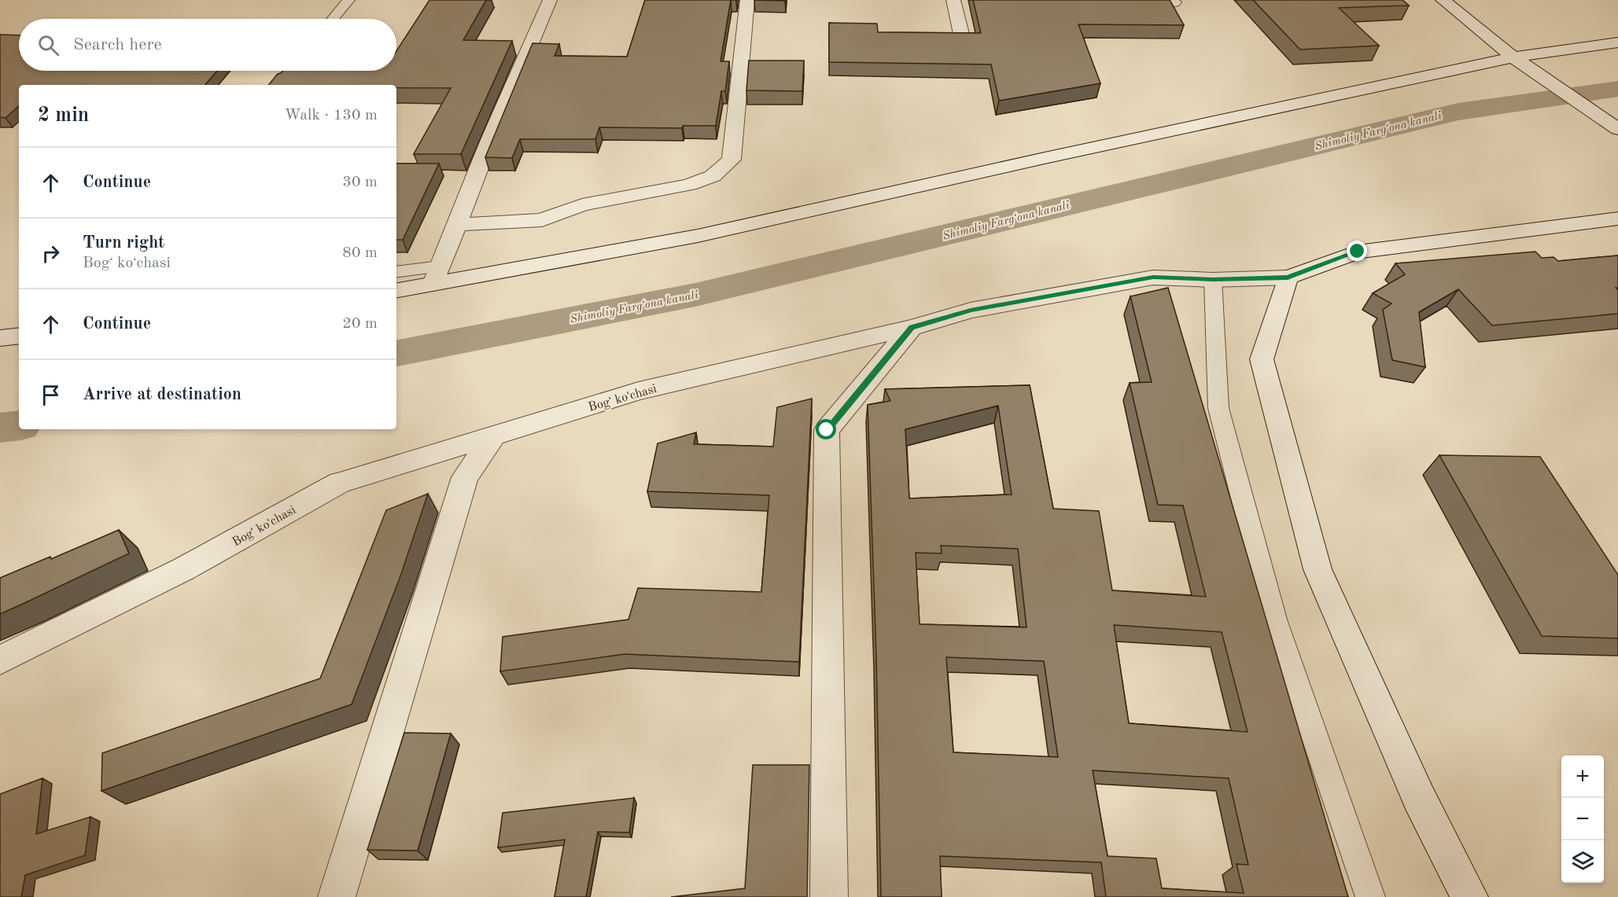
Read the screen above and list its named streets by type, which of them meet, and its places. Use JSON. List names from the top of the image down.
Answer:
{
  "streets": {
    "street": ["Bogʻ koʻchasi"]
  },
  "water": ["Shimoliy Fargʻona kanali"],
  "page": {
    "search": "Search here",
    "heading": ["2 min", "Walk · 130 m"],
    "list": [
      ["Continue", "30 m"],
      ["Turn right", "Bogʻ koʻchasi", "80 m"],
      ["Continue", "20 m"],
      "Arrive at destination"
    ],
    "map_buttons": ["+", "−"]
  }
}
